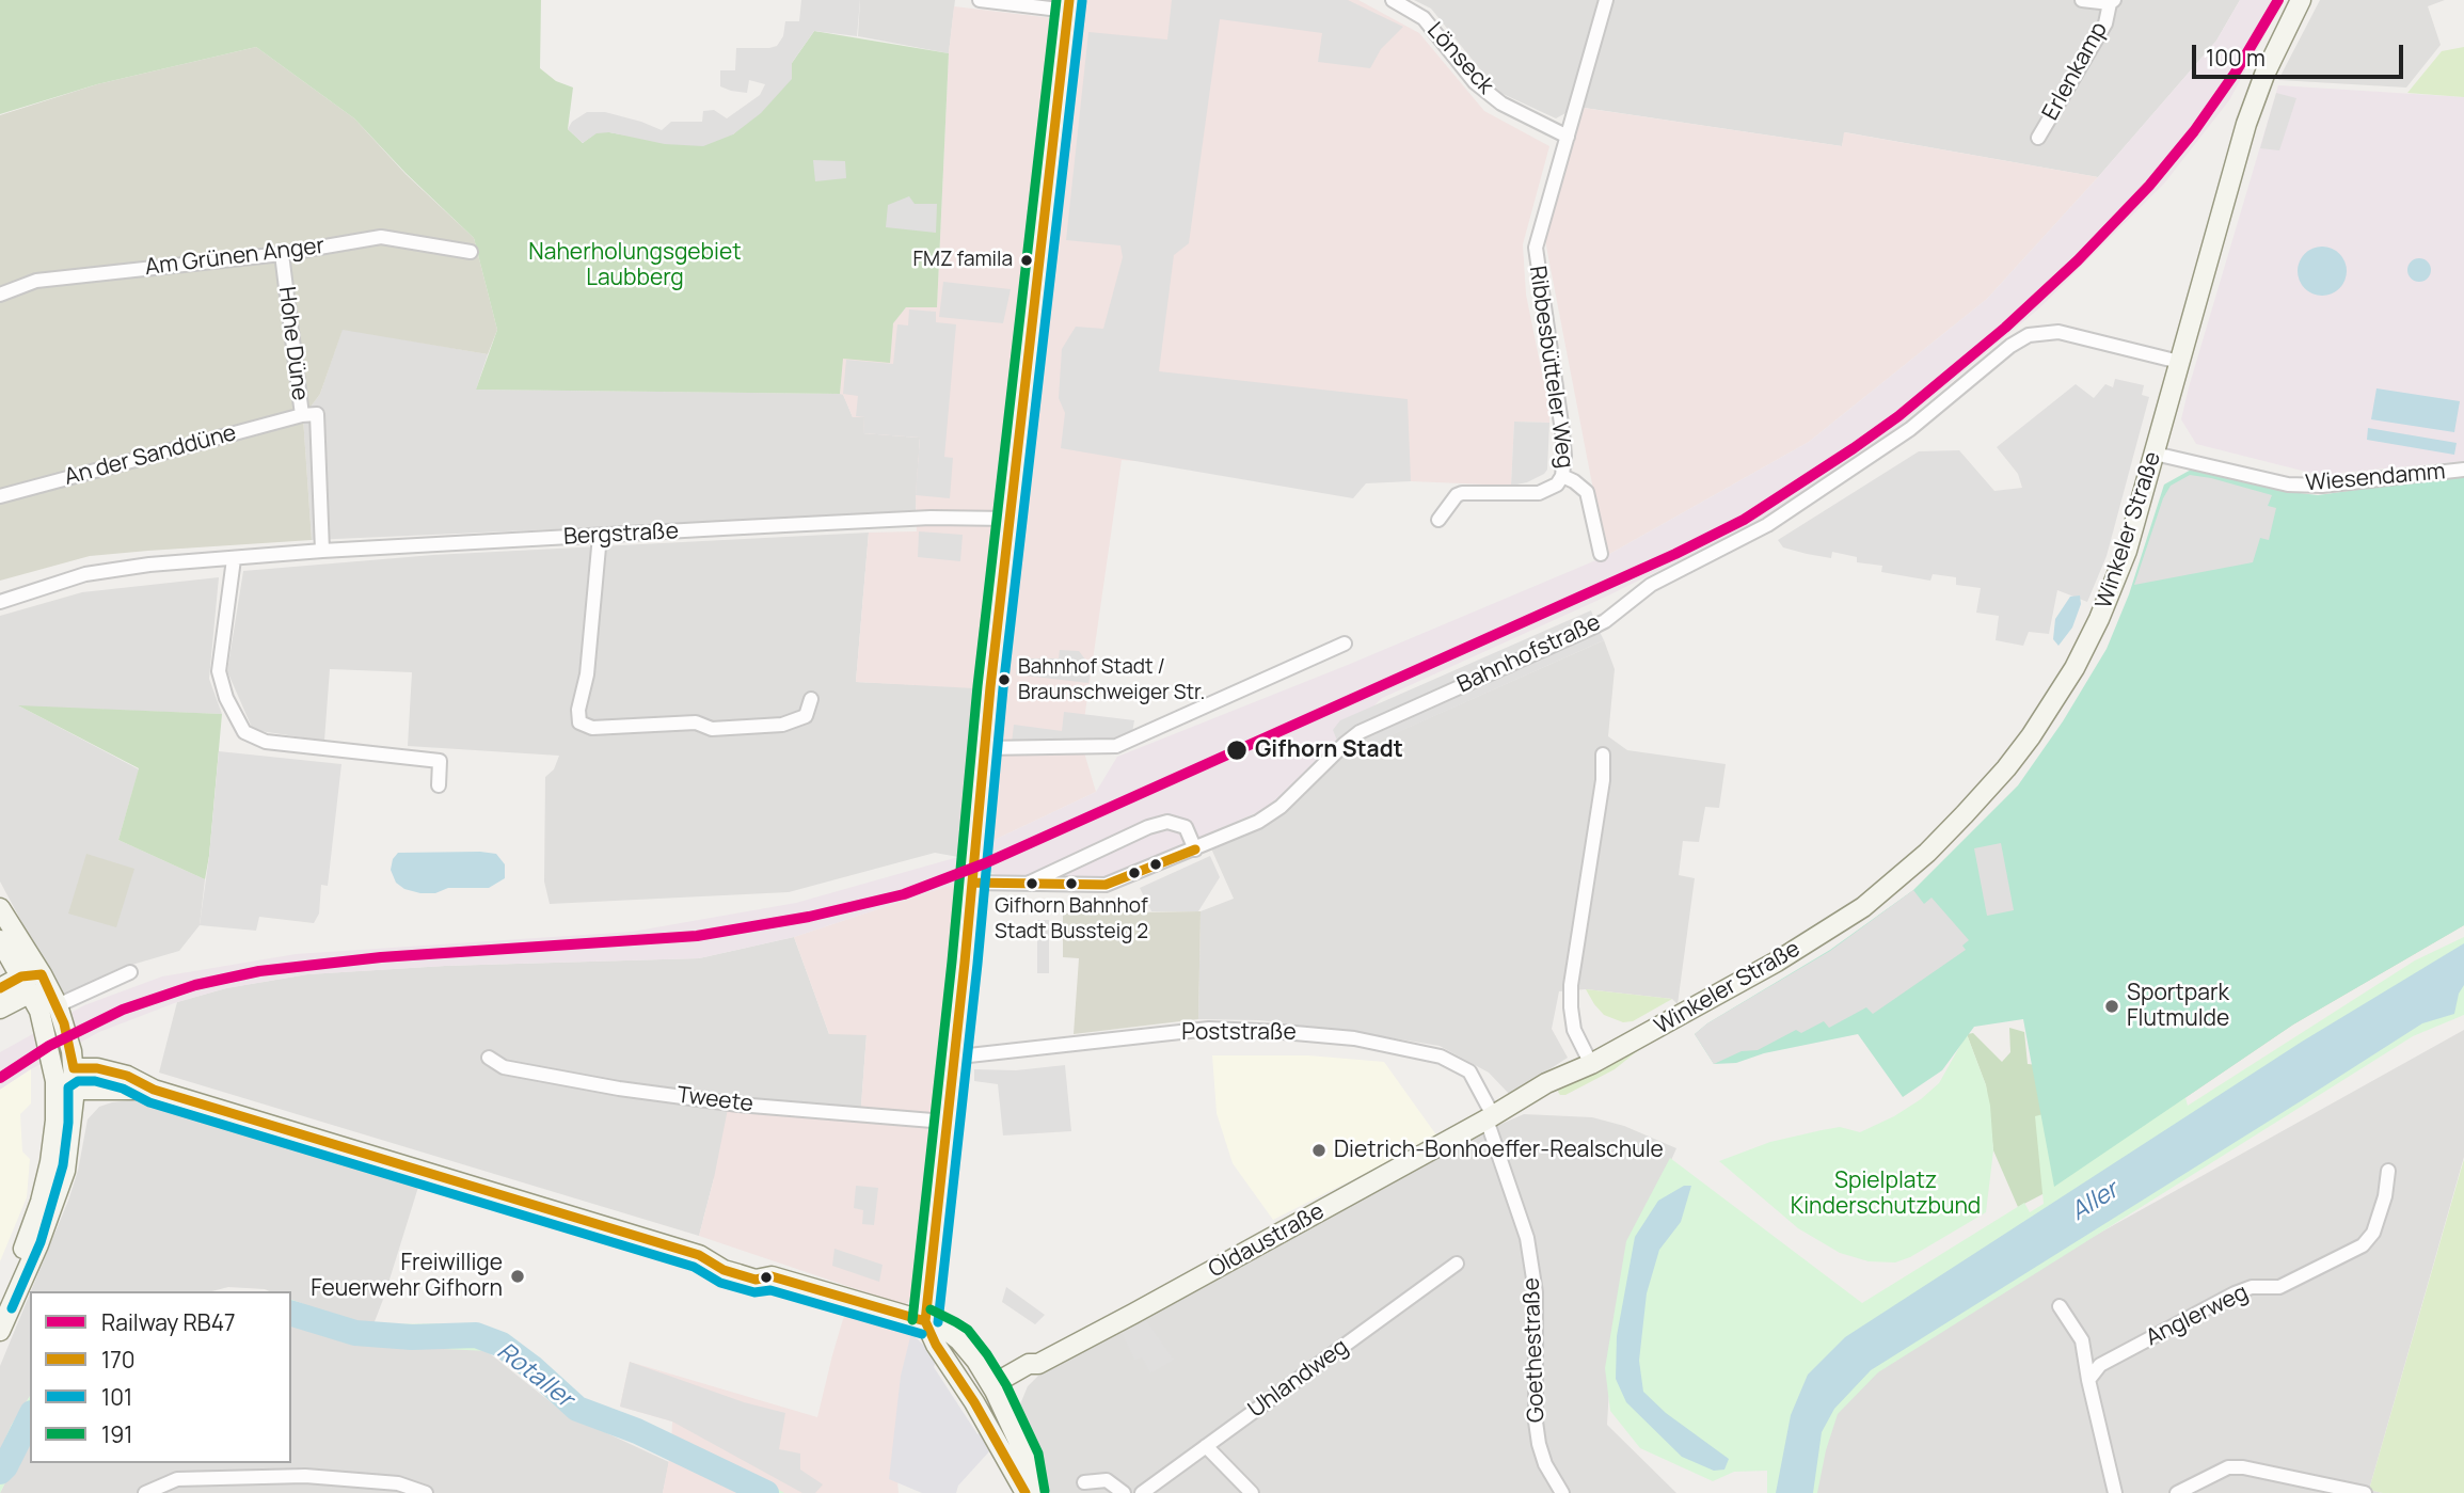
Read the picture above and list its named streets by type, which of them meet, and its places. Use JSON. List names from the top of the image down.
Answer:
{
  "streets": {
    "street": [
      "Lönseck",
      "Erlenkamp",
      "Am Grünen Anger",
      "Hohe Düne",
      "Ribbesbütteler Weg",
      "An der Sanddüne",
      "Wiesendamm",
      "Winkeler Straße",
      "Bergstraße",
      "Bahnhofstraße",
      "Poststraße",
      "Tweete",
      "Oldaustraße",
      "Anglerweg",
      "Goethestraße",
      "Uhlandweg"
    ]
  },
  "crossings": [
    ["Lönseck", "Ribbesbütteler Weg"],
    ["Am Grünen Anger", "Hohe Düne"],
    ["Hohe Düne", "An der Sanddüne"],
    ["Hohe Düne", "Bergstraße"],
    ["Wiesendamm", "Winkeler Straße"],
    ["Winkeler Straße", "Bahnhofstraße"],
    ["Winkeler Straße", "Oldaustraße"],
    ["Poststraße", "Oldaustraße"],
    ["Poststraße", "Goethestraße"],
    ["Oldaustraße", "Goethestraße"]
  ],
  "water": ["Aller", "Rotaller"],
  "parks": ["Naherholungsgebiet Laubberg", "Spielplatz Kinderschutzbund"],
  "places": [
    "FMZ famila",
    "Bahnhof Stadt / Braunschweiger Str.",
    "Gifhorn Stadt",
    "Gifhorn Bahnhof Stadt Bussteig 2",
    "Sportpark Flutmulde",
    "Dietrich-Bonhoeffer-Realschule",
    "Freiwillige Feuerwehr Gifhorn"
  ],
  "lines": [
    "rail line RB47",
    "transit line 170",
    "transit line 191",
    "transit line 101"
  ],
  "legend": [
    "Railway RB47",
    "170",
    "101",
    "191"
  ],
  "scale_bar": "100 m"
}
